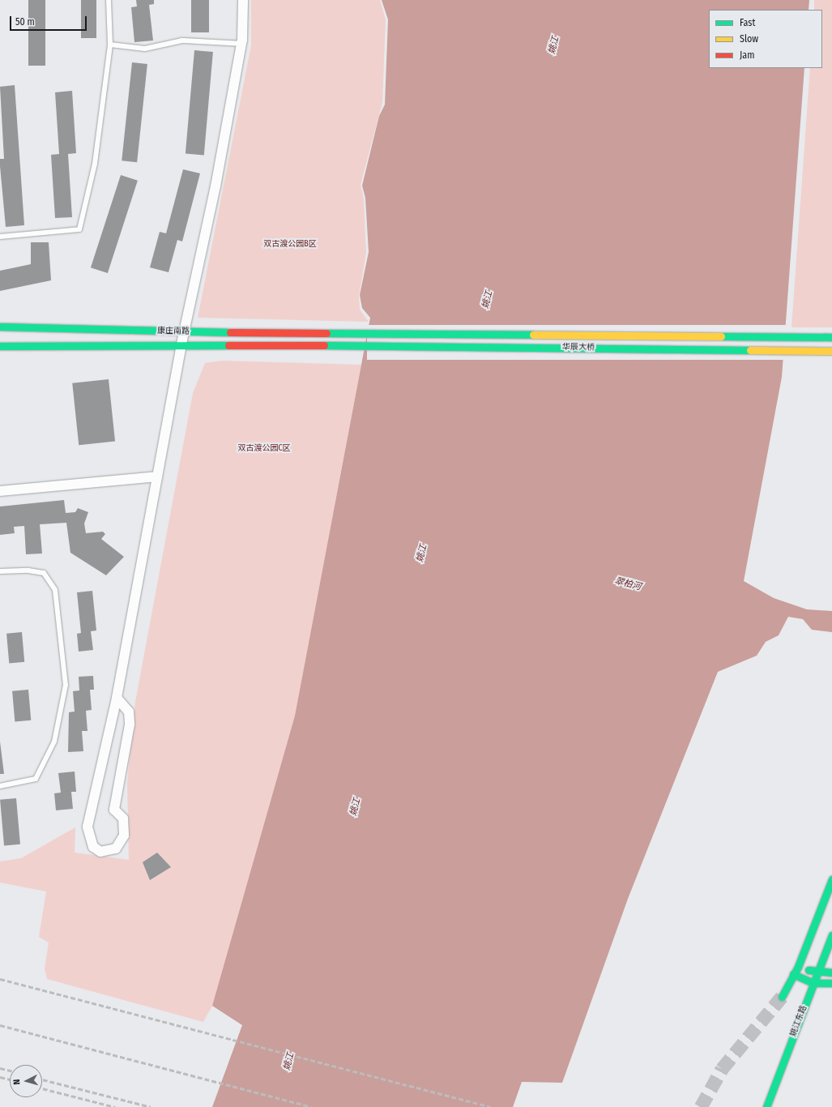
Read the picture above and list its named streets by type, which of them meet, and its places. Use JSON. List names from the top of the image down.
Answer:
{
  "streets": {
    "main road": ["康庄南路", "华辰大桥", "姚江东路"]
  },
  "crossings": [
    ["康庄南路", "华辰大桥"]
  ],
  "water": ["姚江", "翠柏河"],
  "parks": ["双古渡公园B区", "双古渡公园C区"],
  "legend": ["Fast", "Slow", "Jam"],
  "scale_bar": "50 m",
  "north": "left"
}
